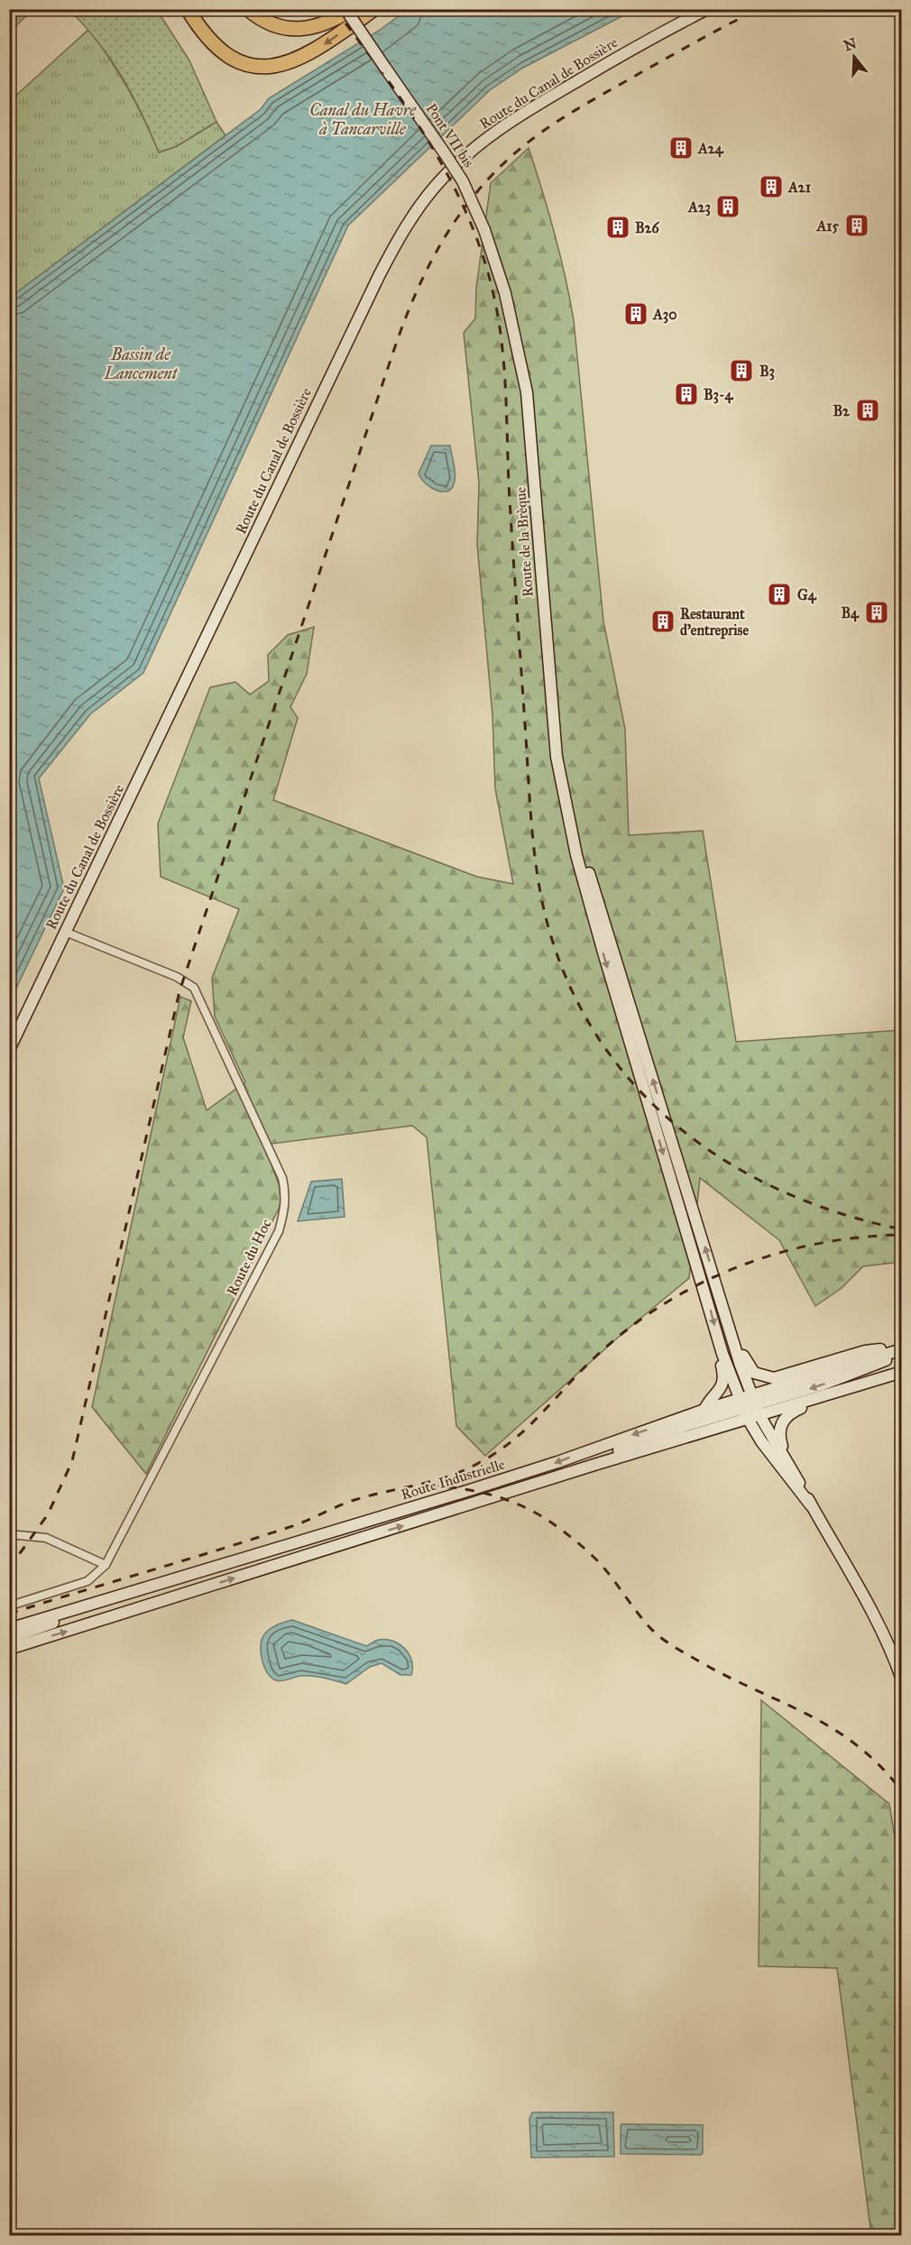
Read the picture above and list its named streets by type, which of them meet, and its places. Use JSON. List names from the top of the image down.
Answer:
{
  "streets": {
    "main road": [
      "Route du Canal de Bossière",
      "Pont VII bis",
      "Route de la Brèque",
      "Route Industrielle"
    ],
    "street": ["Route du Hoc"]
  },
  "crossings": [
    ["Route du Canal de Bossière", "Route du Hoc"],
    ["Pont VII bis", "Route de la Brèque"]
  ],
  "water": ["Canal du Havre à Tancarville", "Bassin de Lancement"],
  "places": {
    "building": [
      "A24",
      "A21",
      "A23",
      "A15",
      "B26",
      "A30",
      "B3",
      "B3-4",
      "B2",
      "G4",
      "B4",
      "Restaurant d'entreprise"
    ]
  },
  "north": "top"
}
